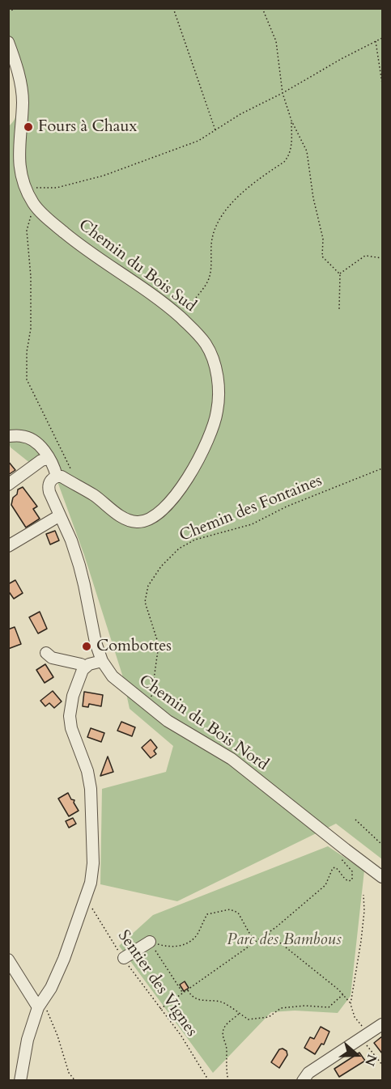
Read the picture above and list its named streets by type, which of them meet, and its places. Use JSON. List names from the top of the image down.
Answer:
{
  "streets": {
    "street": ["Chemin du Bois Sud", "Chemin du Bois Nord"],
    "path": ["Chemin des Fontaines", "Sentier des Vignes"]
  },
  "crossings": [
    ["Chemin du Bois Sud", "Chemin du Bois Nord"],
    ["Chemin des Fontaines", "Chemin du Bois Nord"]
  ],
  "parks": ["Parc des Bambous"],
  "places": ["Fours à Chaux", "Combottes"],
  "north": "right"
}
